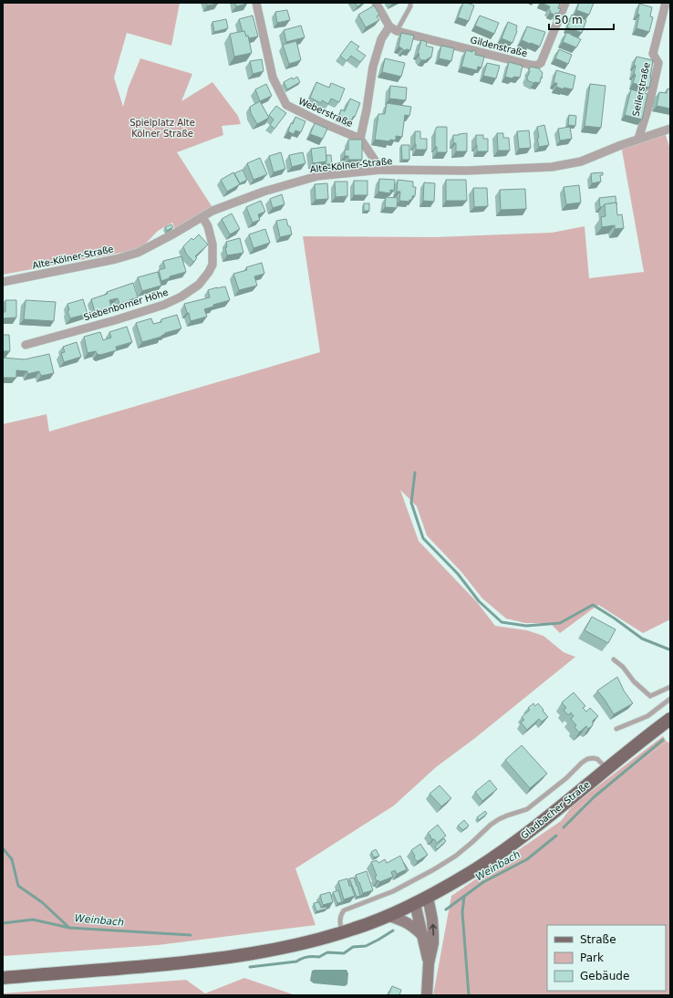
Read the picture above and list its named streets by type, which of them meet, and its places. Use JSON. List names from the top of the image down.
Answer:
{
  "streets": {
    "main road": ["Gladbacher Straße"],
    "street": [
      "Gildenstraße",
      "Seilerstraße",
      "Weberstraße",
      "Alte-Kölner-Straße",
      "Siebenborner Höhe"
    ]
  },
  "crossings": [
    ["Seilerstraße", "Alte-Kölner-Straße"],
    ["Alte-Kölner-Straße", "Siebenborner Höhe"]
  ],
  "water": ["Weinbach"],
  "parks": ["Spielplatz Alte Kölner Straße"],
  "legend": ["Straße", "Park", "Gebäude"],
  "scale_bar": "50 m"
}
